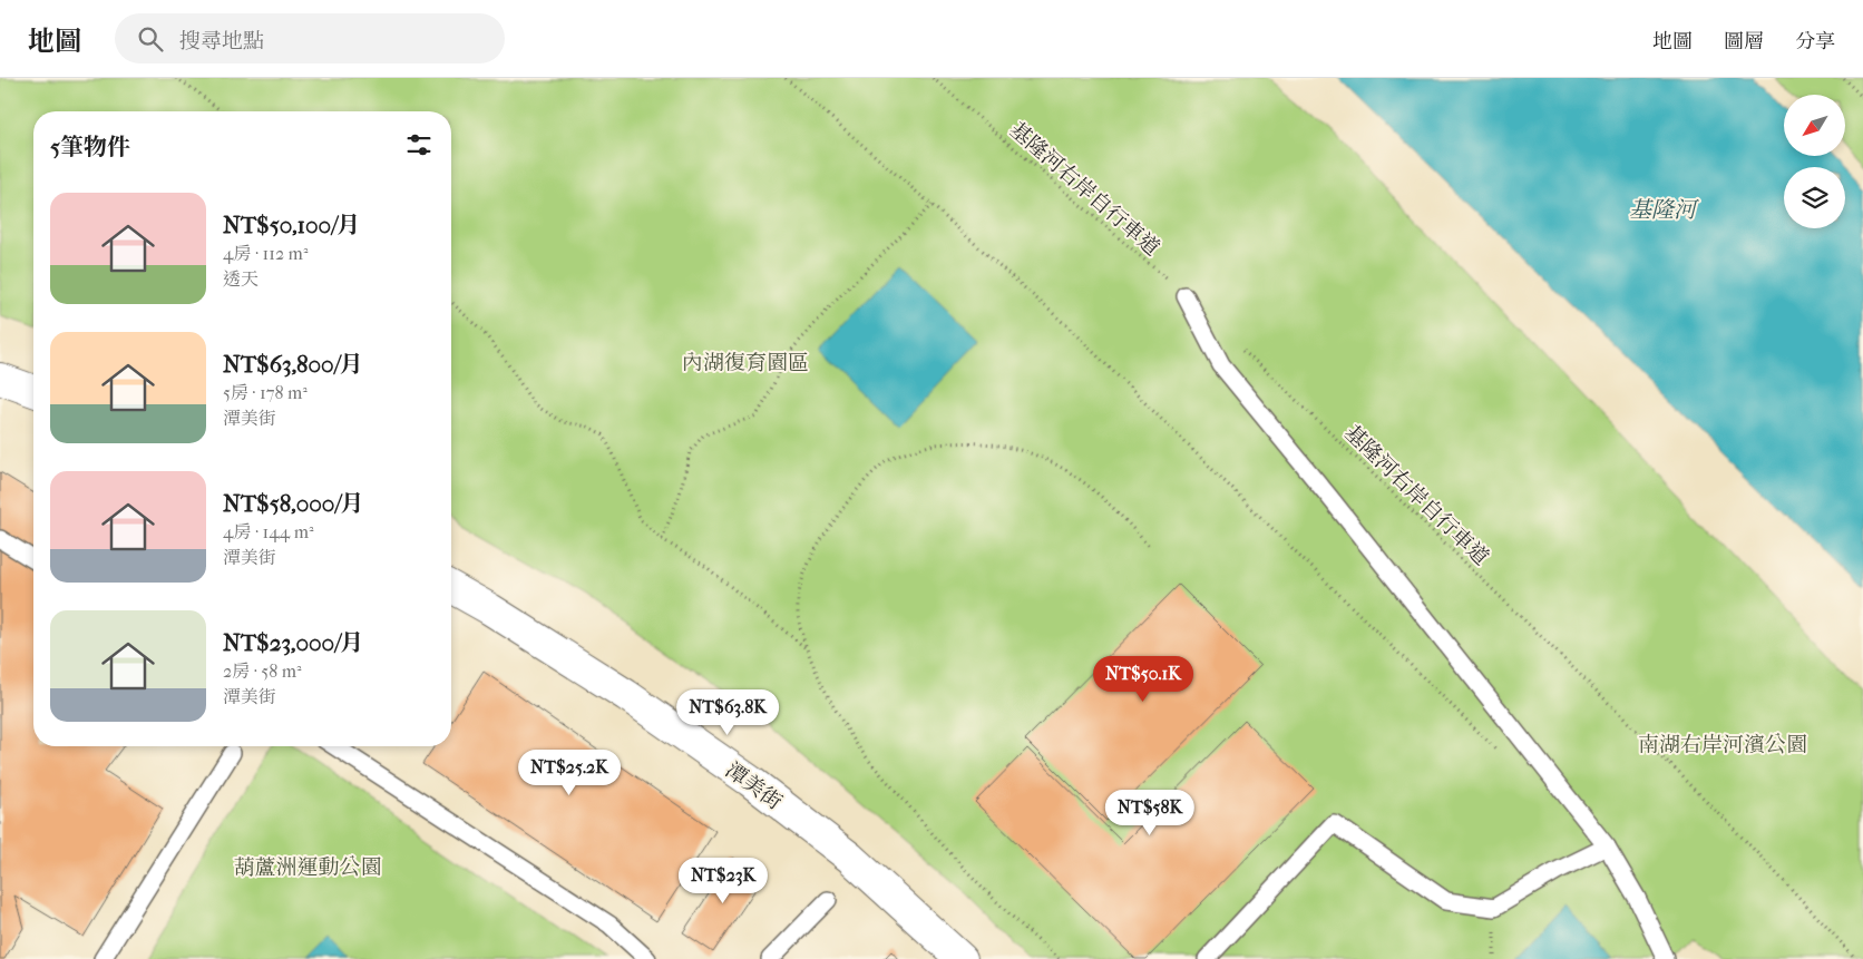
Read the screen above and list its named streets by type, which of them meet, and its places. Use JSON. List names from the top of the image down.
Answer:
{
  "streets": {
    "street": ["潭美街"],
    "path": ["基隆河右岸自行車道"]
  },
  "water": ["基隆河"],
  "parks": ["內湖復育園區", "南湖右岸河濱公園", "葫蘆洲運動公園"],
  "north": "bottom left",
  "page": {
    "header": "地圖",
    "search": "搜尋地點",
    "nav": ["地圖", "圖層", "分享"],
    "heading": "5筆物件",
    "list": [
      {
        "name": "NT$50,100/月",
        "note": "4房 · 112 m² · 透天"
      },
      {
        "name": "NT$63,800/月",
        "note": "5房 · 178 m² · 潭美街"
      },
      {
        "name": "NT$58,000/月",
        "note": "4房 · 144 m² · 潭美街"
      },
      {
        "name": "NT$23,000/月",
        "note": "2房 · 58 m² · 潭美街"
      }
    ],
    "price": [
      "NT$50.1K",
      "NT$63.8K",
      "NT$25.2K",
      "NT$58K",
      "NT$23K"
    ]
  }
}
